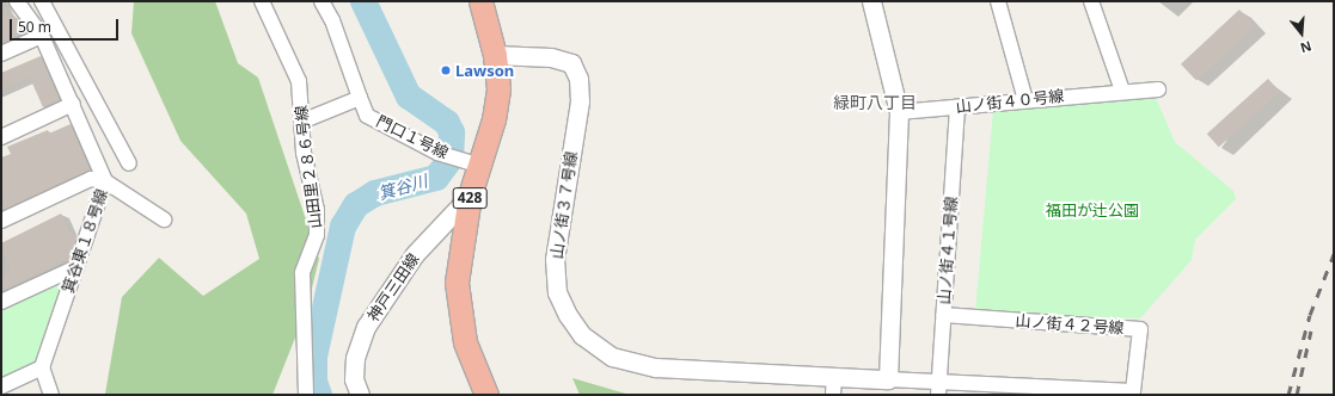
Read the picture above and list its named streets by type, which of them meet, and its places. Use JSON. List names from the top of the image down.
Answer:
{
  "streets": {
    "highway": ["428"],
    "street": [
      "山ノ街４０号線",
      "門口１号線",
      "山田里２８６号線",
      "山ノ街３７号線",
      "箕谷東１８号線",
      "山ノ街４１号線",
      "神戸三田線",
      "山ノ街４２号線"
    ]
  },
  "crossings": [
    ["山ノ街４０号線", "山ノ街４１号線"],
    ["門口１号線", "428"],
    ["428", "山ノ街３７号線"],
    ["428", "神戸三田線"],
    ["山ノ街３７号線", "山ノ街４１号線"],
    ["山ノ街３７号線", "山ノ街４２号線"],
    ["山ノ街４１号線", "山ノ街４２号線"]
  ],
  "districts": ["緑町八丁目"],
  "water": ["箕谷川"],
  "parks": ["福田が辻公園"],
  "places": ["Lawson"],
  "scale_bar": "50 m",
  "north": "bottom"
}
